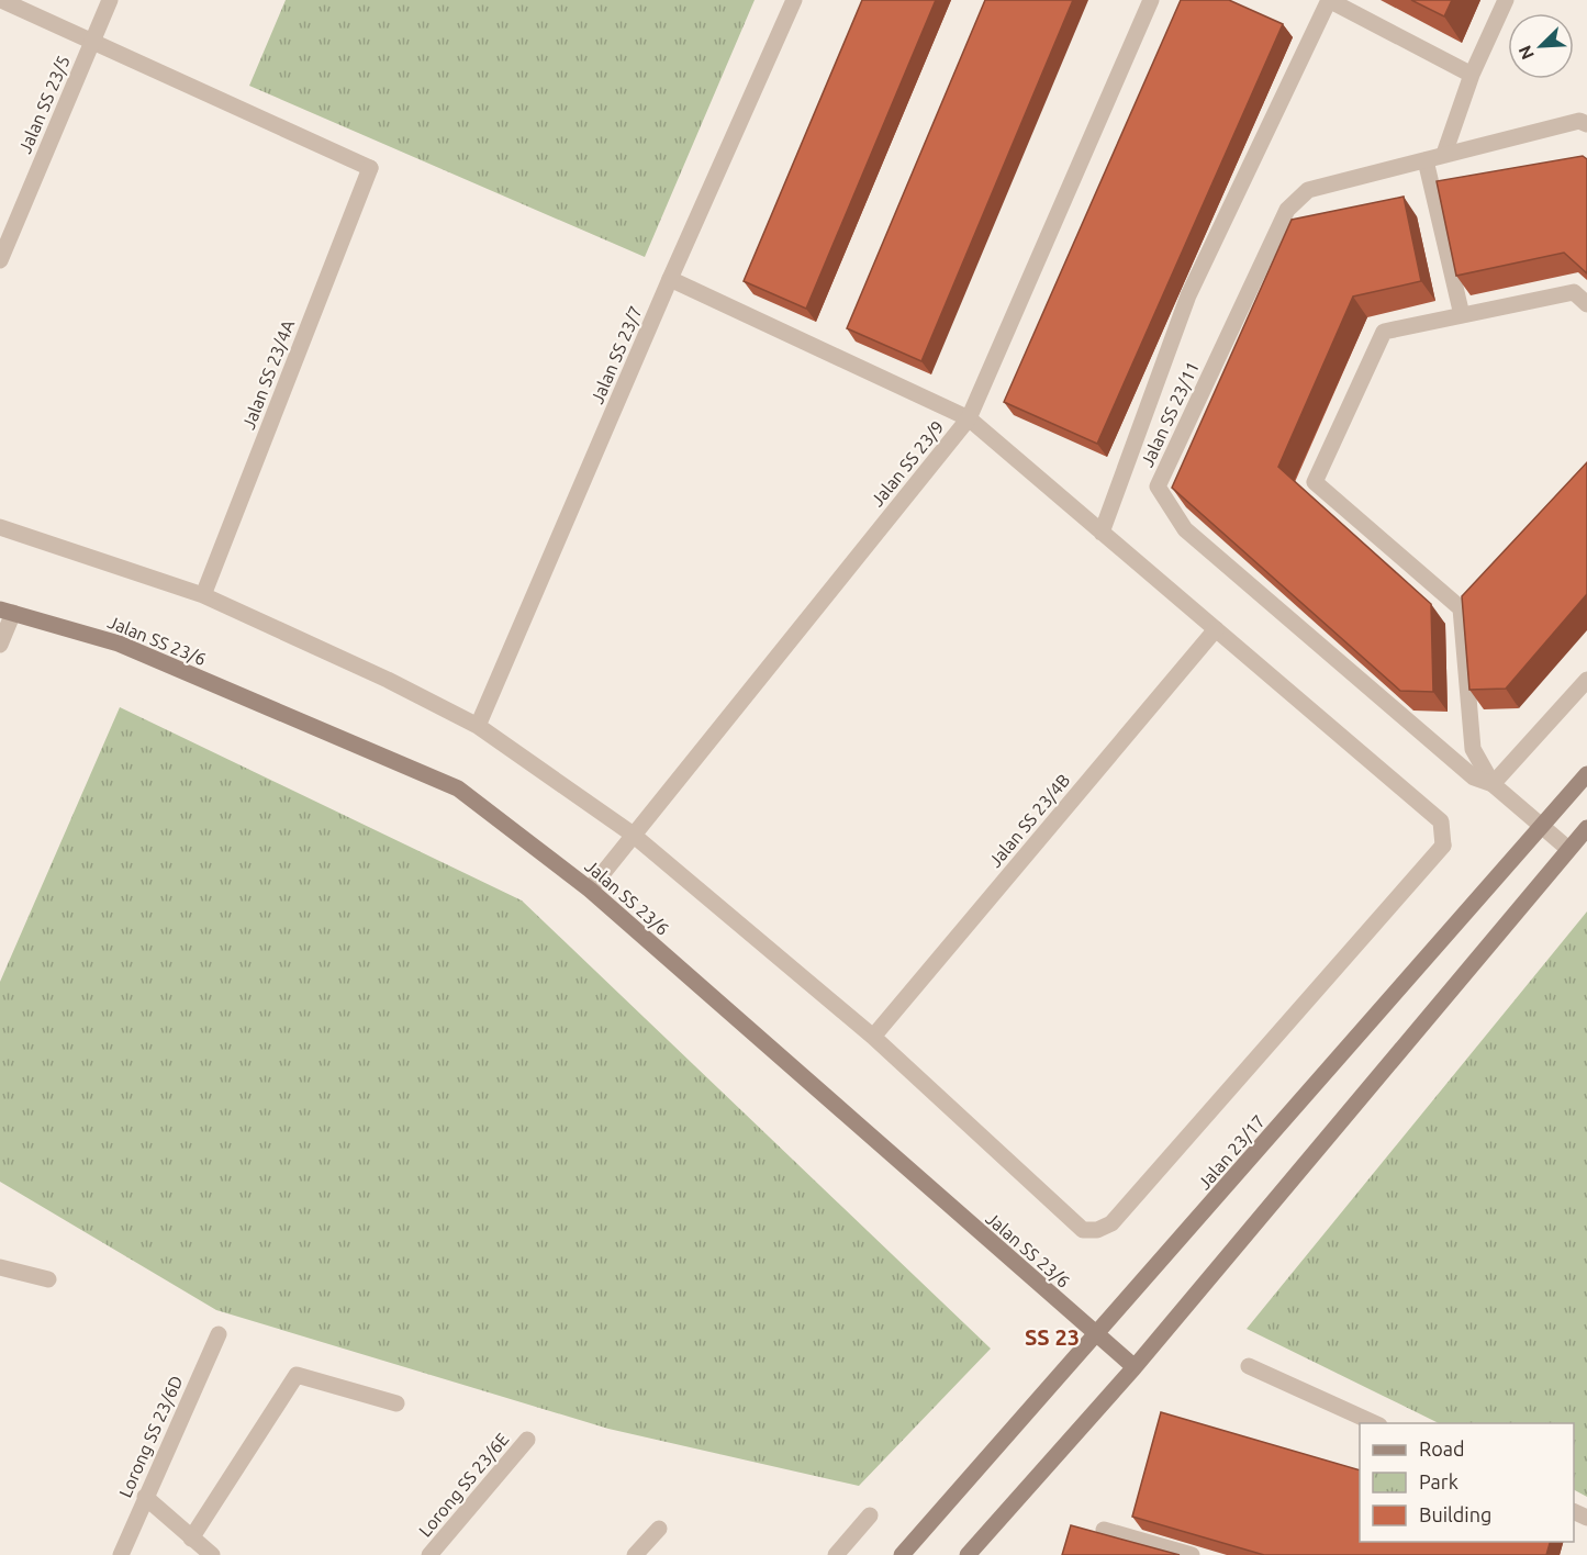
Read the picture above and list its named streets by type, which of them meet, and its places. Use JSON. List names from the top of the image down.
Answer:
{
  "streets": {
    "street": [
      "Jalan SS 23/5",
      "Jalan SS 23/7",
      "Jalan SS 23/4A",
      "Jalan SS 23/11",
      "Jalan SS 23/9",
      "Jalan SS 23/6",
      "Jalan SS 23/4B",
      "Jalan 23/17",
      "Lorong SS 23/6D",
      "Lorong SS 23/6E"
    ]
  },
  "crossings": [
    ["Jalan SS 23/5", "Jalan SS 23/4A"],
    ["Jalan SS 23/11", "Jalan 23/17"],
    ["Jalan SS 23/9", "Jalan SS 23/6"],
    ["Jalan SS 23/6", "Jalan 23/17"]
  ],
  "districts": ["SS 23"],
  "legend": ["Road", "Park", "Building"],
  "north": "bottom left"
}
